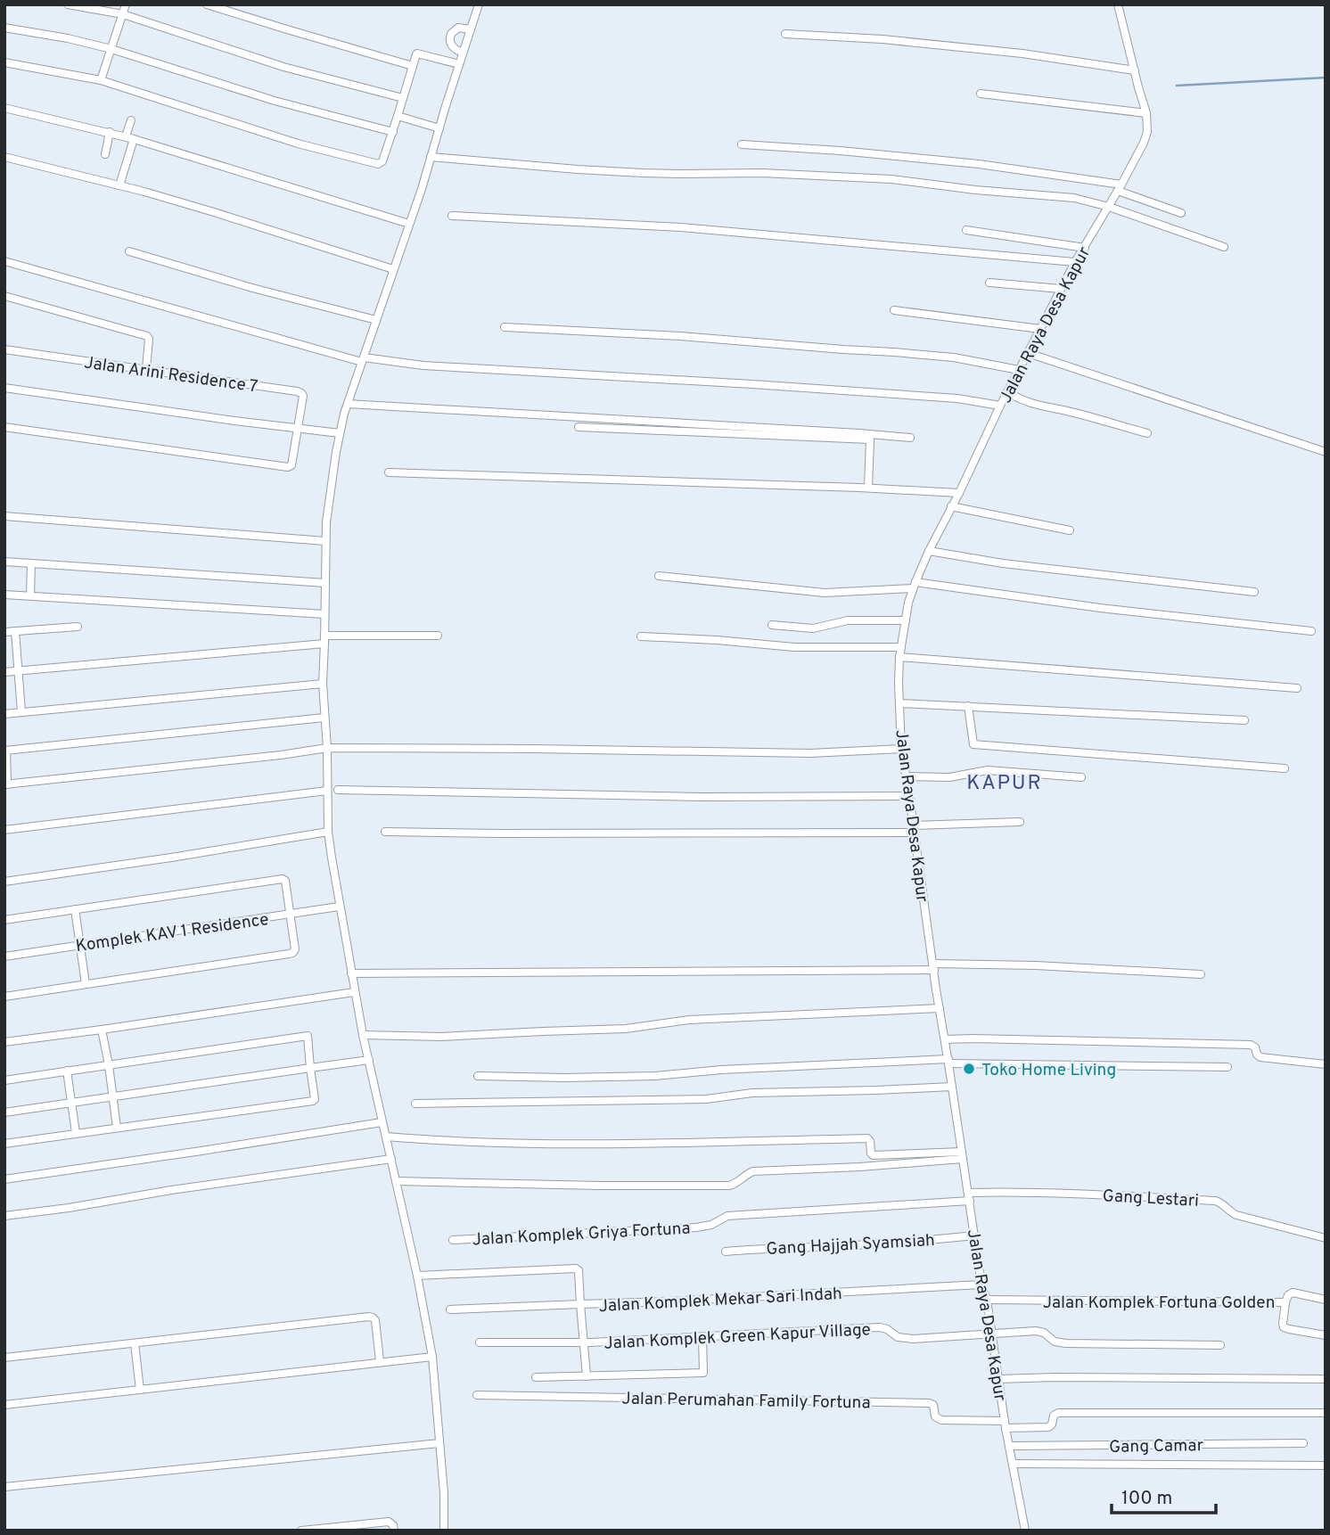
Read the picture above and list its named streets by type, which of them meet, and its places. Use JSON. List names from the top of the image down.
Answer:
{
  "streets": {
    "street": [
      "Jalan Raya Desa Kapur",
      "Jalan Arini Residence 7",
      "Komplek KAV 1 Residence",
      "Gang Lestari",
      "Jalan Komplek Griya Fortuna",
      "Gang Hajjah Syamsiah",
      "Jalan Komplek Mekar Sari Indah",
      "Jalan Komplek Fortuna Golden",
      "Jalan Komplek Green Kapur Village",
      "Jalan Perumahan Family Fortuna",
      "Gang Camar"
    ]
  },
  "crossings": [
    ["Jalan Raya Desa Kapur", "Gang Lestari"],
    ["Jalan Raya Desa Kapur", "Jalan Komplek Griya Fortuna"],
    ["Jalan Raya Desa Kapur", "Gang Hajjah Syamsiah"],
    ["Jalan Raya Desa Kapur", "Jalan Komplek Mekar Sari Indah"],
    ["Jalan Raya Desa Kapur", "Jalan Komplek Fortuna Golden"],
    ["Jalan Raya Desa Kapur", "Jalan Komplek Green Kapur Village"],
    ["Jalan Raya Desa Kapur", "Jalan Perumahan Family Fortuna"],
    ["Jalan Raya Desa Kapur", "Gang Camar"],
    ["Gang Lestari", "Jalan Komplek Griya Fortuna"]
  ],
  "districts": ["KAPUR"],
  "places": ["Toko Home Living"],
  "scale_bar": "100 m"
}
